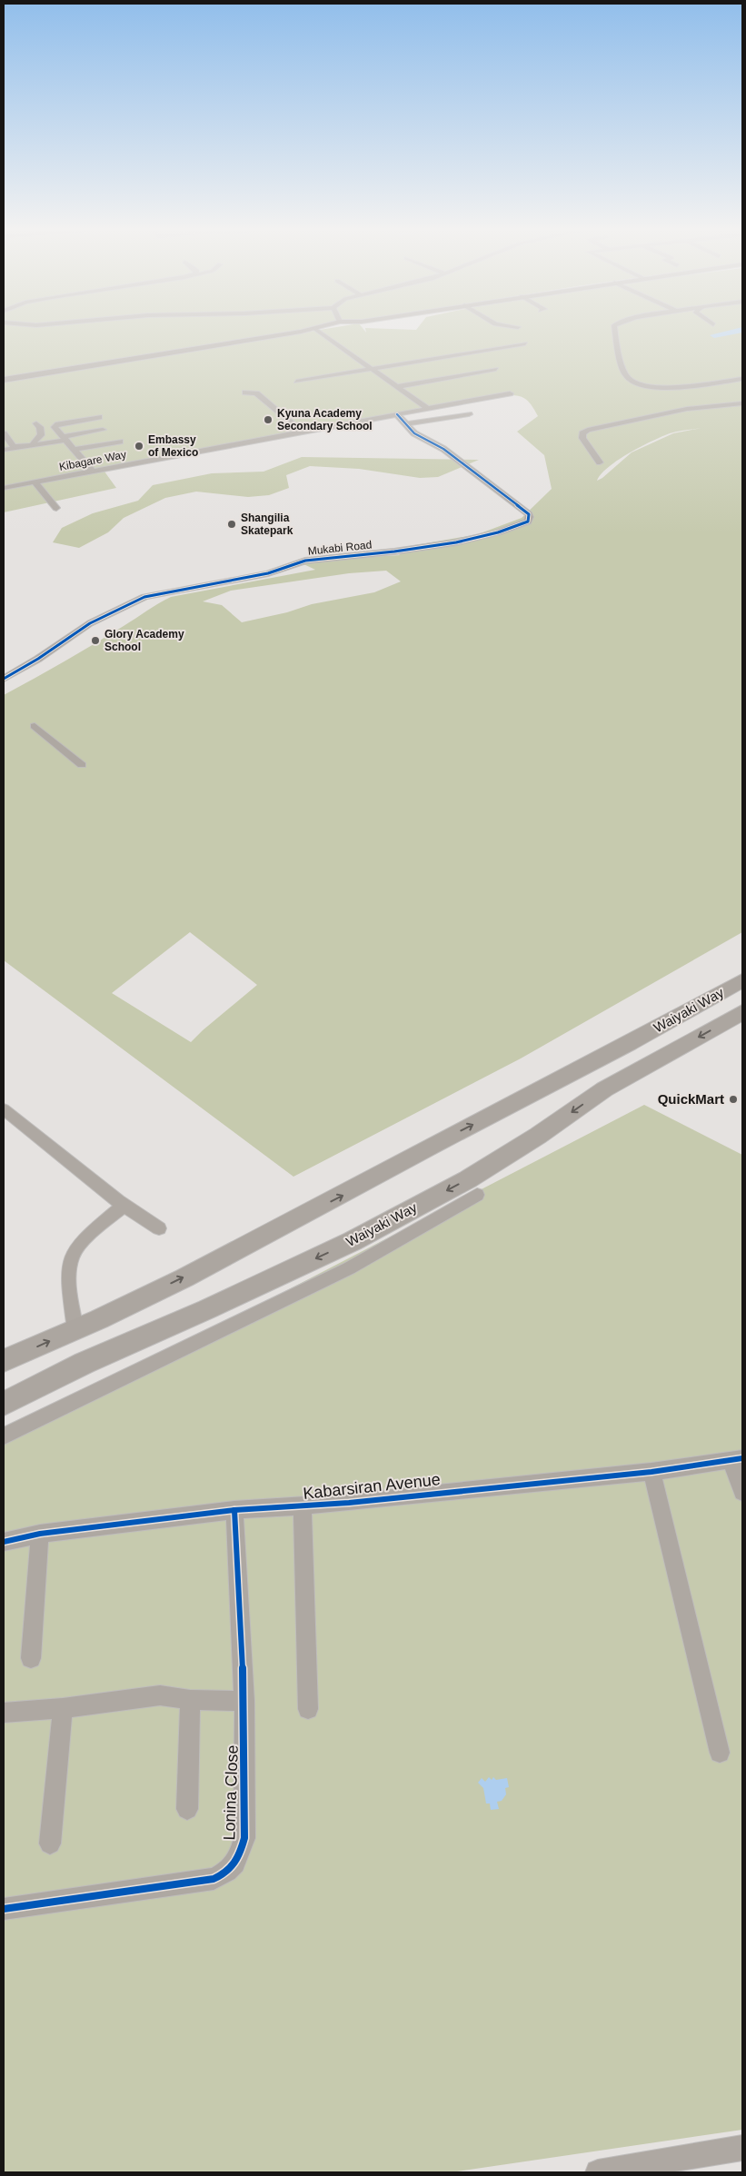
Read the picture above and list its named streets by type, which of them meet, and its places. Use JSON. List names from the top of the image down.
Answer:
{
  "streets": {
    "highway": ["Waiyaki Way"],
    "street": [
      "Kibagare Way",
      "Mukabi Road",
      "Kabarsiran Avenue",
      "Lonina Close"
    ]
  },
  "crossings": [
    ["Kibagare Way", "Mukabi Road"],
    ["Kabarsiran Avenue", "Lonina Close"]
  ],
  "places": [
    "Kyuna Academy Secondary School",
    "Embassy of Mexico",
    "Shangilia Skatepark",
    "Glory Academy School",
    "QuickMart"
  ]
}
